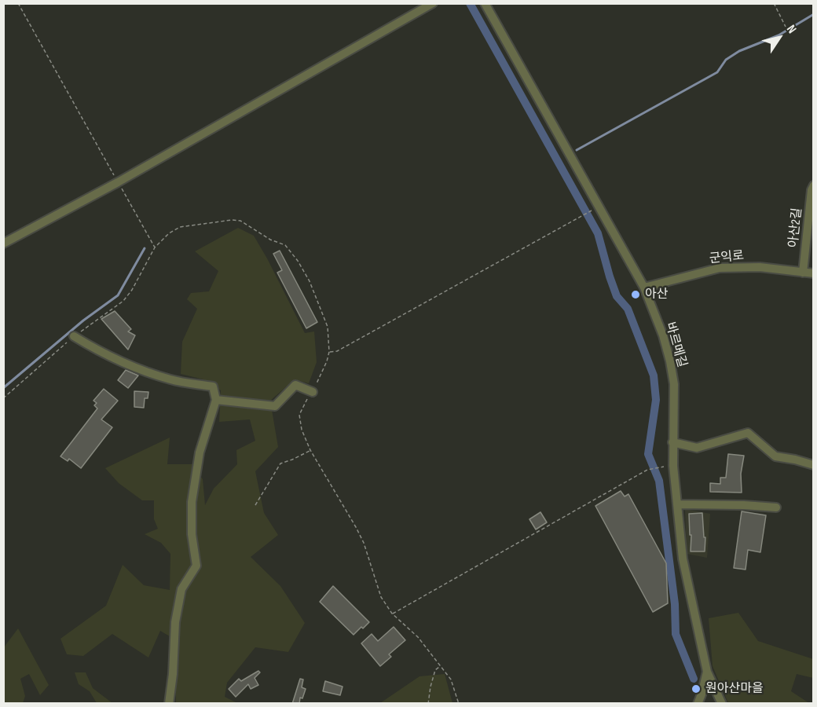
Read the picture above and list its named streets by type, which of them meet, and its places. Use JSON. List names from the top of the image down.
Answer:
{
  "streets": {
    "street": ["아산2길", "군익로", "바르메길"]
  },
  "crossings": [
    ["아산2길", "군익로"],
    ["군익로", "바르메길"]
  ],
  "places": ["아산", "원아산마을"],
  "north": "top right"
}
